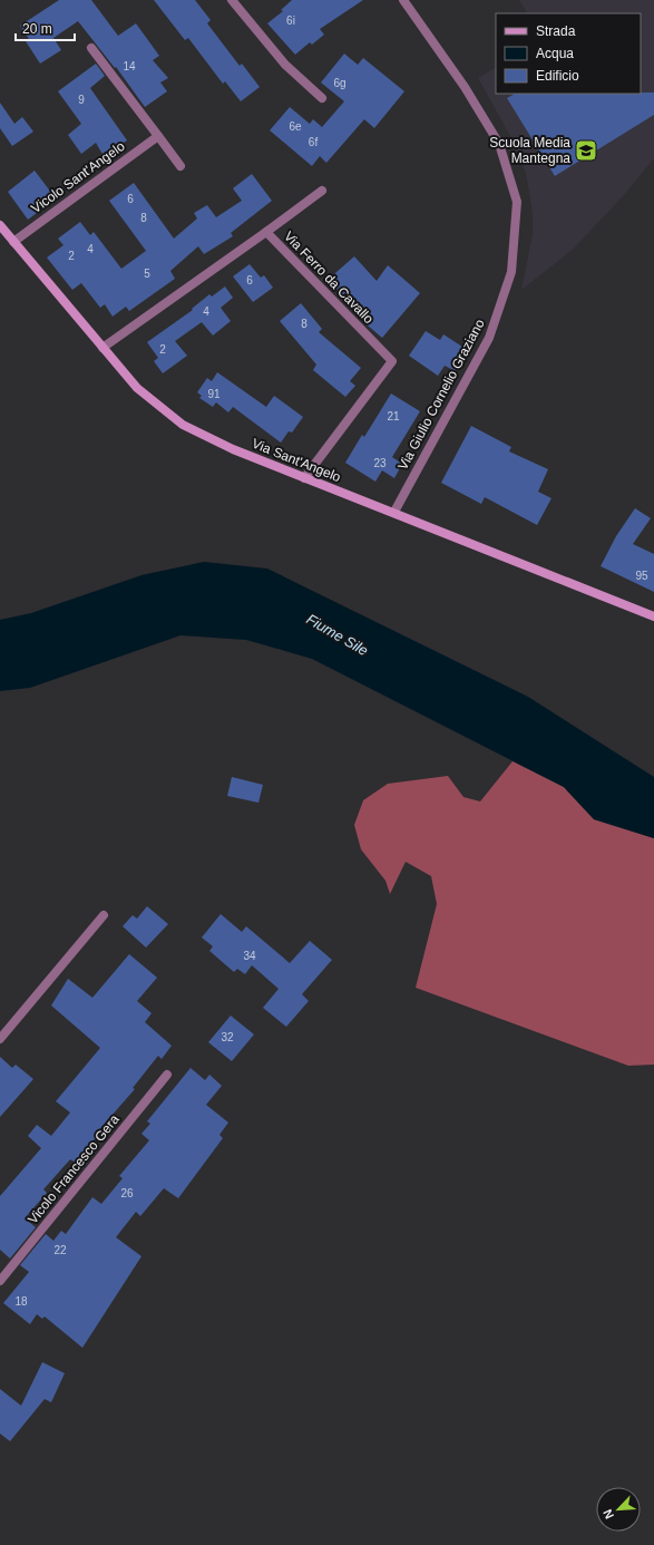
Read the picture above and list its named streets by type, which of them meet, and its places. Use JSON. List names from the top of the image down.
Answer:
{
  "streets": {
    "street": [
      "Vicolo Sant'Angelo",
      "Via Ferro da Cavallo",
      "Via Giulio Cornelio Graziano",
      "Via Sant'Angelo",
      "Vicolo Francesco Gera"
    ]
  },
  "crossings": [
    ["Vicolo Sant'Angelo", "Via Sant'Angelo"],
    ["Via Ferro da Cavallo", "Via Sant'Angelo"],
    ["Via Giulio Cornelio Graziano", "Via Sant'Angelo"]
  ],
  "water": ["Fiume Sile"],
  "places": {
    "school or university": ["Scuola Media Mantegna"]
  },
  "house_numbers": [
    "6i",
    "14",
    "6g",
    "9",
    "6e",
    "6f",
    "6",
    "8",
    "4",
    "2",
    "5",
    "6",
    "4",
    "8",
    "2",
    "91",
    "21",
    "23",
    "95",
    "34",
    "32",
    "26",
    "22",
    "18"
  ],
  "legend": ["Strada", "Acqua", "Edificio"],
  "scale_bar": "20 m",
  "north": "bottom left"
}
